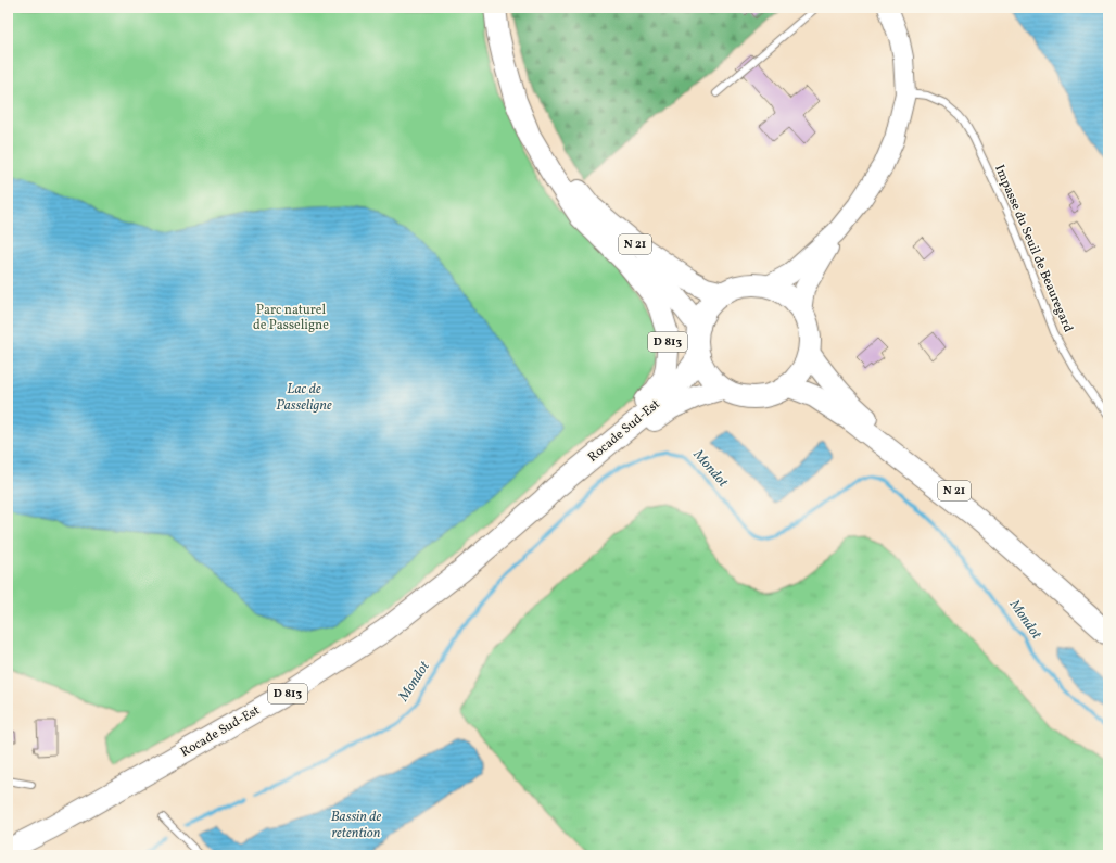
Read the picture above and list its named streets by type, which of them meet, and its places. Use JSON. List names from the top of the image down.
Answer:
{
  "streets": {
    "main road": ["N 21", "D 813", "Rocade Sud-Est"],
    "lane": ["Impasse du Seuil de Beauregard"]
  },
  "crossings": [
    ["N 21", "D 813"],
    ["N 21", "Rocade Sud-Est"],
    ["D 813", "Rocade Sud-Est"]
  ],
  "water": ["Lac de Passeligne", "Mondot", "Bassin de retention"],
  "parks": ["Parc naturel de Passeligne"]
}
